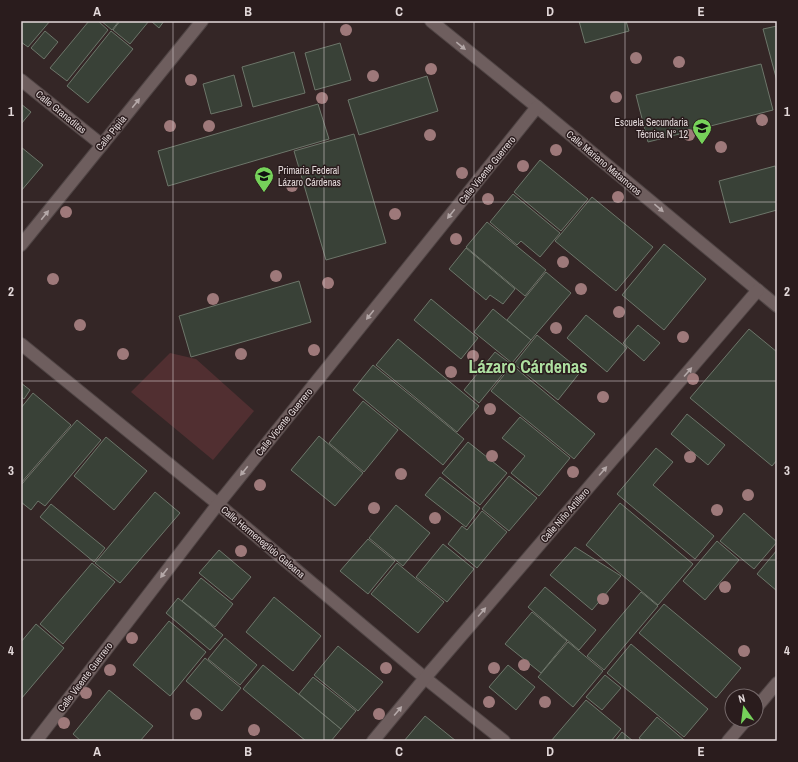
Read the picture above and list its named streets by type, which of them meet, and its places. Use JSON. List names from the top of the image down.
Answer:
{
  "streets": {
    "street": [
      "Calle Granaditas",
      "Calle Pípila",
      "Calle Mariano Matamoros",
      "Calle Vicente Guerrero",
      "Calle Niño Artillero",
      "Calle Hermenegildo Galeana"
    ]
  },
  "crossings": [
    ["Calle Granaditas", "Calle Pípila"],
    ["Calle Mariano Matamoros", "Calle Vicente Guerrero"],
    ["Calle Mariano Matamoros", "Calle Niño Artillero"],
    ["Calle Vicente Guerrero", "Calle Hermenegildo Galeana"],
    ["Calle Niño Artillero", "Calle Hermenegildo Galeana"]
  ],
  "one_way": [
    "Calle Pípila",
    "Calle Mariano Matamoros",
    "Calle Vicente Guerrero",
    "Calle Niño Artillero"
  ],
  "districts": ["Lázaro Cárdenas"],
  "places": {
    "school or university": ["Escuela Secundaria Técnica N° 12", "Primaria Federal Lázaro Cárdenas"]
  },
  "north": "top",
  "grid": {
    "columns": [
      "A",
      "B",
      "C",
      "D",
      "E"
    ],
    "rows": [
      "1",
      "2",
      "3",
      "4"
    ]
  }
}
